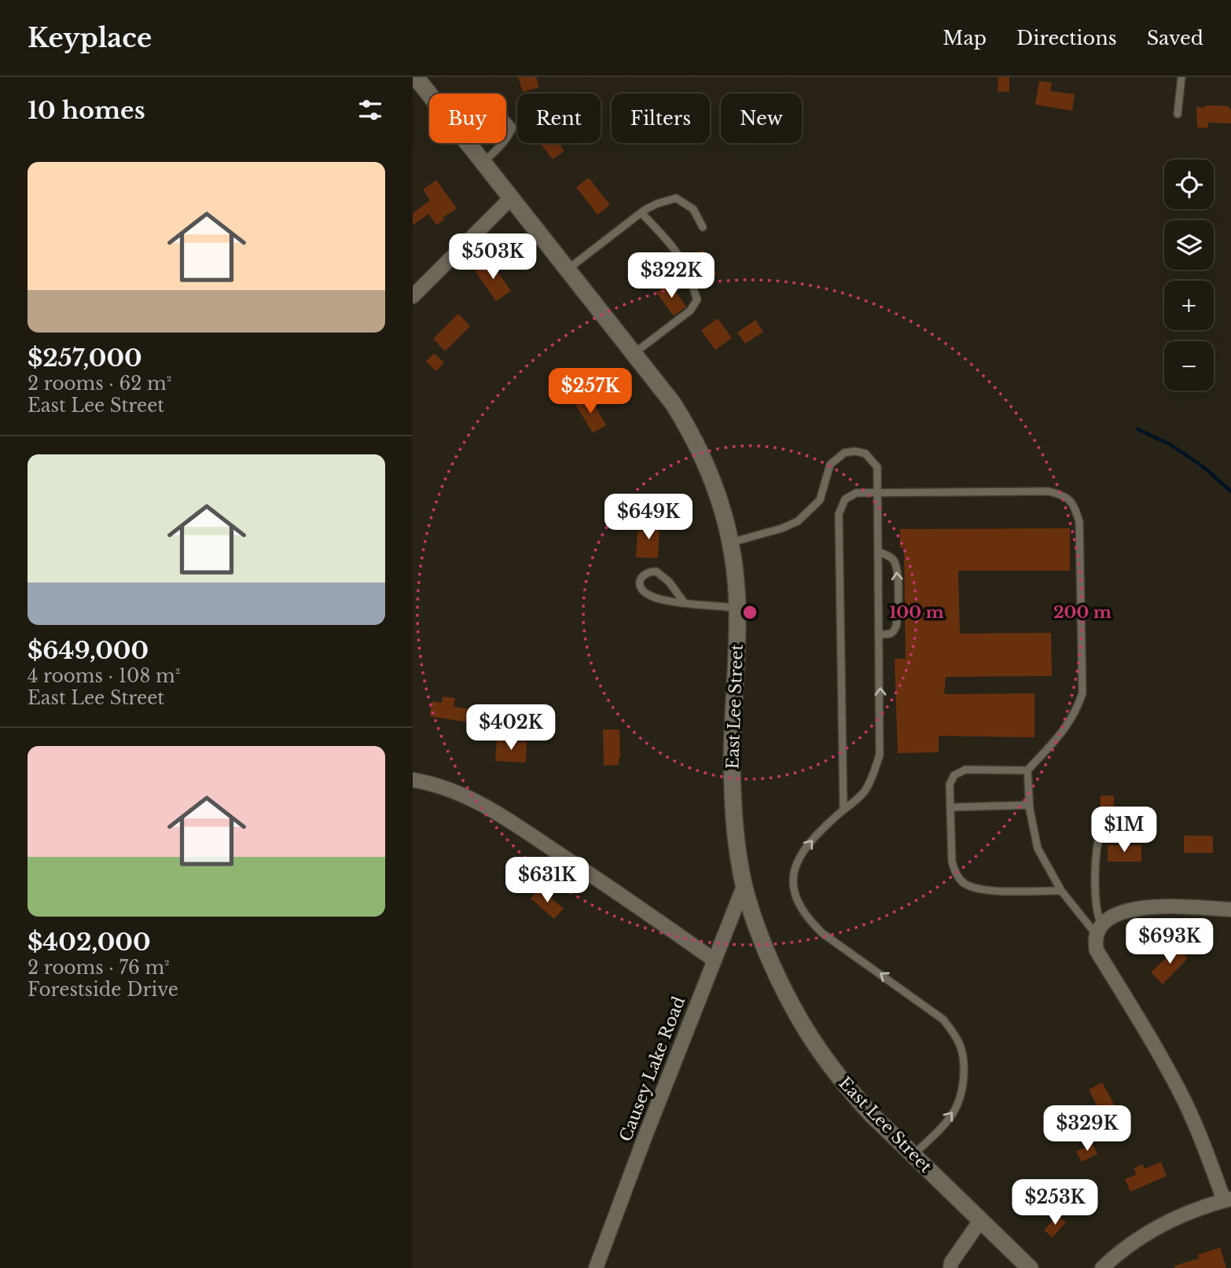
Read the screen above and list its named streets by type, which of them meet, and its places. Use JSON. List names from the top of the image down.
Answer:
{
  "streets": {
    "street": ["East Lee Street", "Causey Lake Road"]
  },
  "crossings": [
    ["East Lee Street", "Causey Lake Road"]
  ],
  "page": {
    "header": "Keyplace",
    "nav": ["Map", "Directions", "Saved"],
    "heading": "10 homes",
    "chip": [
      "Buy",
      "Rent",
      "Filters",
      "New"
    ],
    "list": [
      {
        "name": "$257,000",
        "note": "2 rooms · 62 m² · East Lee Street"
      },
      {
        "name": "$649,000",
        "note": "4 rooms · 108 m² · East Lee Street"
      },
      {
        "name": "$402,000",
        "note": "2 rooms · 76 m² · Forestside Drive"
      }
    ],
    "map_buttons": ["+", "−"],
    "price": [
      "$503K",
      "$322K",
      "$257K",
      "$649K",
      "$402K",
      "$1M",
      "$631K",
      "$693K",
      "$329K",
      "$253K"
    ]
  },
  "rings": ["100 m", "200 m"]
}
